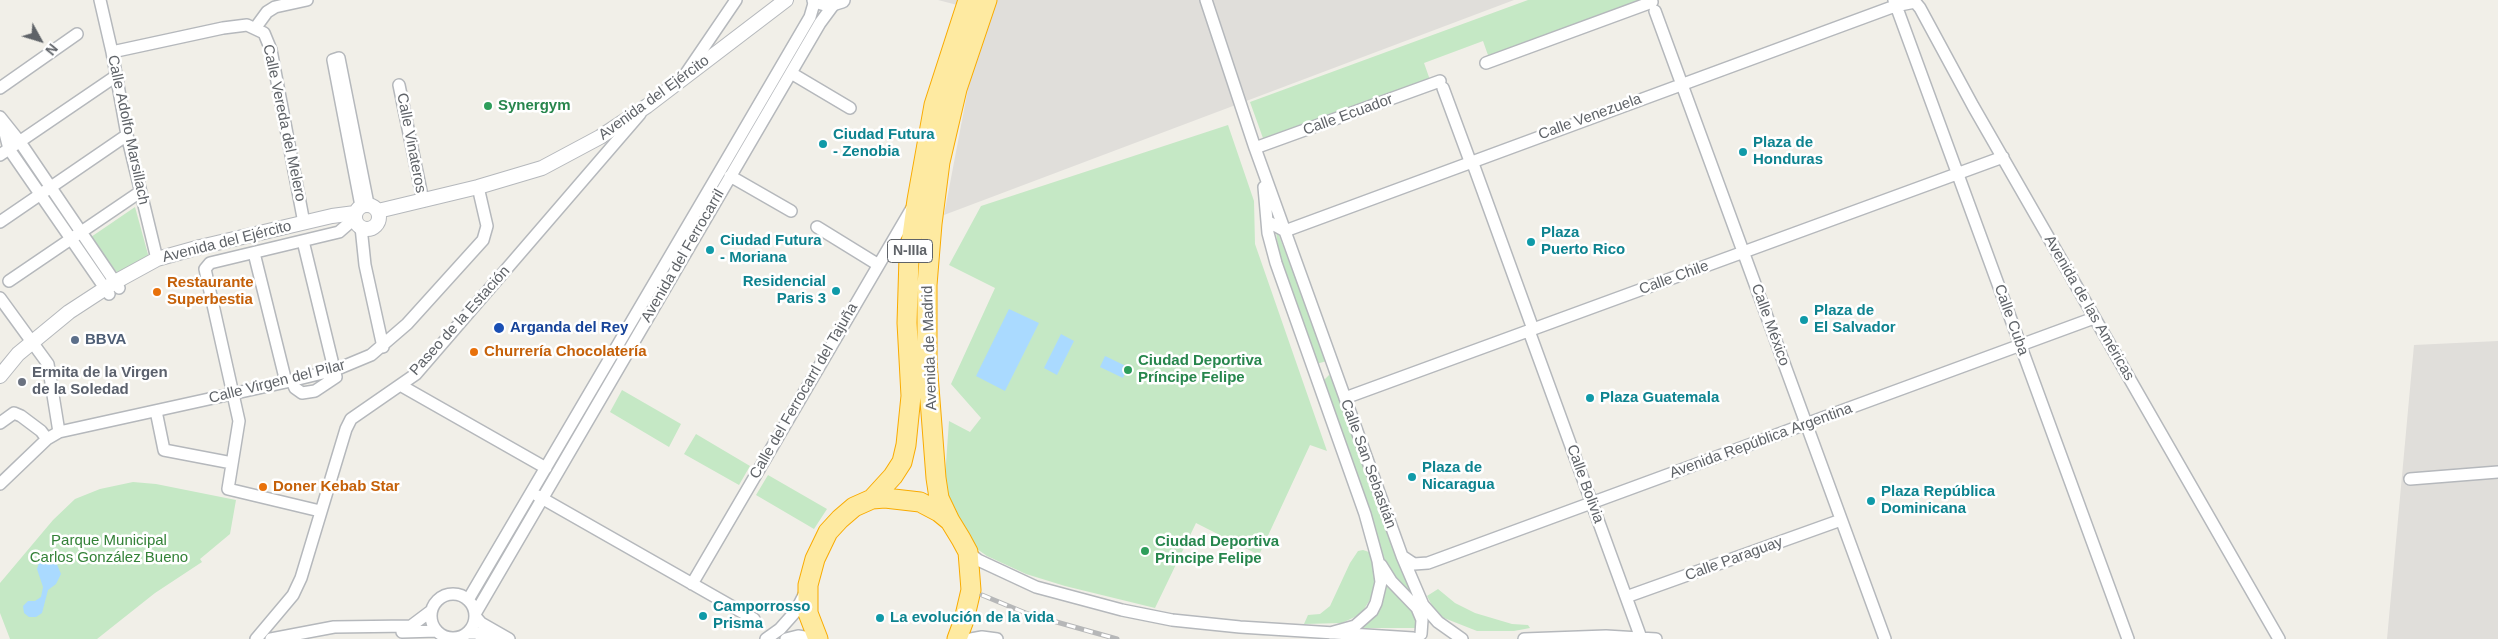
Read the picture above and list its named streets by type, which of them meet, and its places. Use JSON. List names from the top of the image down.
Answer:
{
  "streets": {
    "highway": ["N-IIIa", "Avenida de Madrid"],
    "street": [
      "Avenida del Ejército",
      "Calle Ecuador",
      "Calle Venezuela",
      "Calle Vereda del Melero",
      "Calle Adolfo Marsillach",
      "Calle Vinateros",
      "Avenida del Ferrocarril",
      "Calle Chile",
      "Avenida de las Américas",
      "Calle Cuba",
      "Paseo de la Estación",
      "Calle México",
      "Calle Virgen del Pilar",
      "Calle del Ferrocarrl del Tajuña",
      "Avenida República Argentina",
      "Calle San Sebastián",
      "Calle Bolivia",
      "Calle Paraguay"
    ]
  },
  "crossings": [
    ["Avenida del Ejército", "Calle Vereda del Melero"],
    ["Avenida del Ejército", "Calle Adolfo Marsillach"],
    ["Avenida del Ejército", "Calle Vinateros"],
    ["Avenida del Ejército", "Paseo de la Estación"],
    ["Avenida del Ejército", "Calle Virgen del Pilar"],
    ["Calle Ecuador", "Calle San Sebastián"],
    ["Calle Ecuador", "Calle Bolivia"],
    ["Calle Venezuela", "Avenida de las Américas"],
    ["Calle Venezuela", "Calle Cuba"],
    ["Calle Venezuela", "Calle México"],
    ["Calle Venezuela", "Calle San Sebastián"],
    ["Calle Venezuela", "Calle Bolivia"],
    ["N-IIIa", "Avenida de Madrid"],
    ["Calle Chile", "Avenida de las Américas"],
    ["Calle Chile", "Calle Cuba"],
    ["Calle Chile", "Calle México"],
    ["Calle Chile", "Calle San Sebastián"],
    ["Calle Chile", "Calle Bolivia"],
    ["Avenida de las Américas", "Calle Cuba"],
    ["Avenida de las Américas", "Avenida República Argentina"],
    ["Calle Cuba", "Avenida República Argentina"],
    ["Calle México", "Avenida República Argentina"],
    ["Calle México", "Calle Paraguay"],
    ["Avenida de Madrid", "Calle del Ferrocarrl del Tajuña"],
    ["Avenida República Argentina", "Calle Bolivia"],
    ["Calle Bolivia", "Calle Paraguay"]
  ],
  "parks": ["Parque Municipal Carlos González Bueno"],
  "places": [
    "Synergym",
    "Ciudad Futura - Zenobia",
    "Plaza de Honduras",
    "Plaza Puerto Rico",
    "Ciudad Futura - Moriana",
    "Residencial Paris 3",
    "Restaurante Superbestia",
    "Plaza de El Salvador",
    "Arganda del Rey",
    "BBVA",
    "Churrería Chocolatería",
    "Ciudad Deportiva Príncipe Felipe",
    "Ermita de la Virgen de la Soledad",
    "Plaza Guatemala",
    "Plaza de Nicaragua",
    "Doner Kebab Star",
    "Plaza República Dominicana",
    "Ciudad Deportiva Principe Felipe",
    "Camporrosso Prisma",
    "La evolución de la vida"
  ],
  "north": "bottom right"
}
